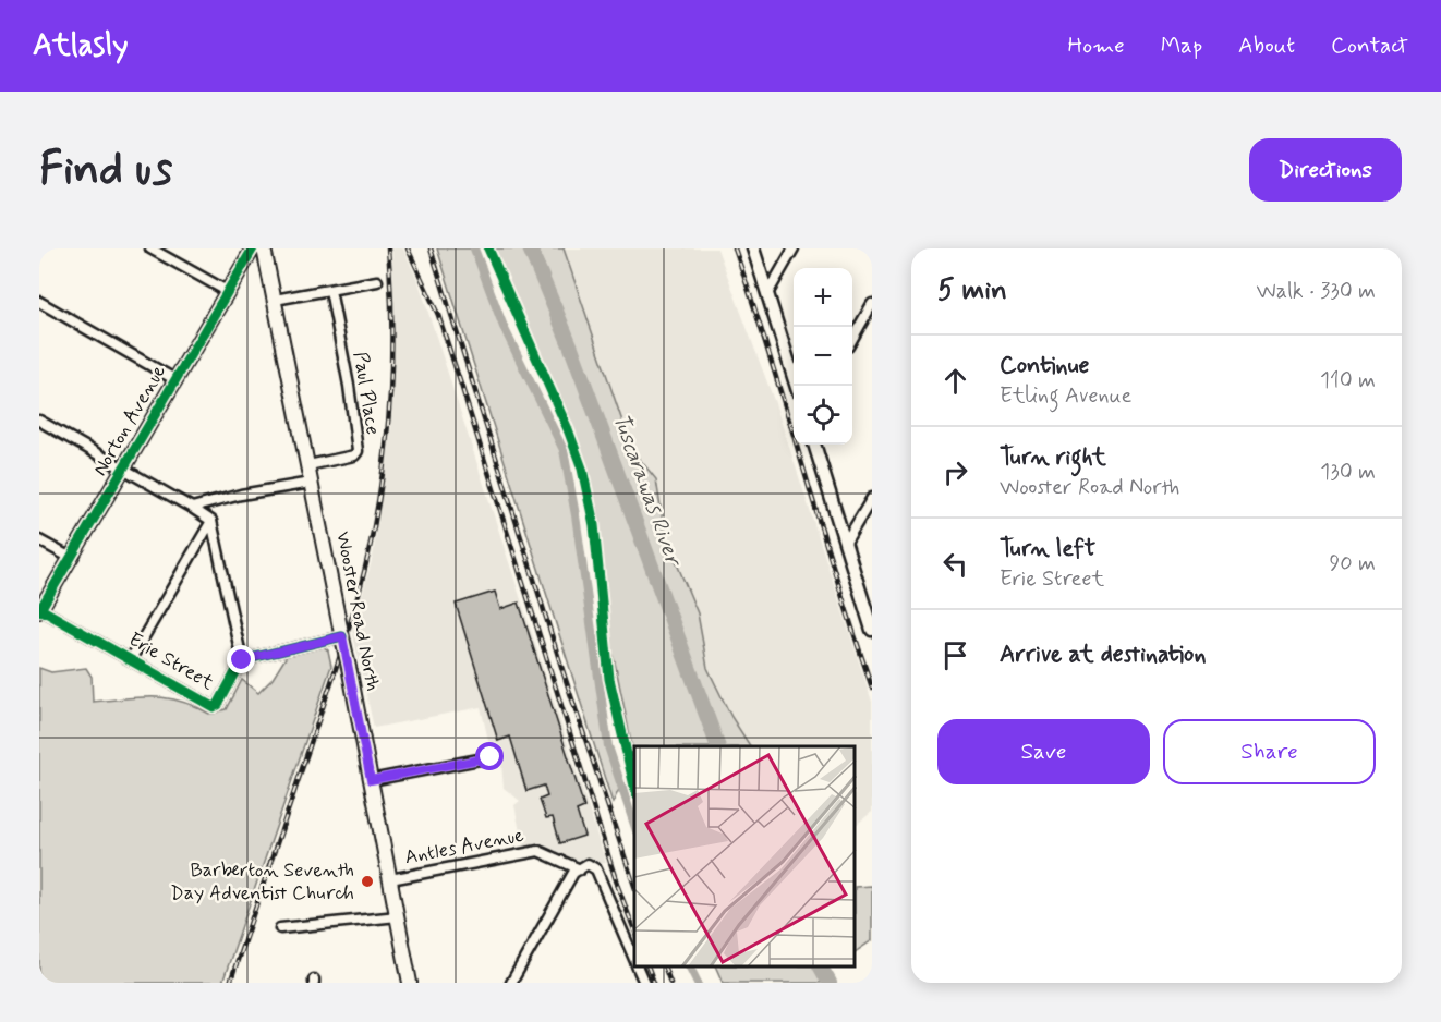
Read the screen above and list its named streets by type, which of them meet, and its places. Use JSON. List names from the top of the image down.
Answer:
{
  "streets": {
    "main road": ["Norton Avenue", "Wooster Road North"],
    "street": ["Paul Place", "Erie Street", "Antles Avenue"]
  },
  "crossings": [
    ["Paul Place", "Wooster Road North"],
    ["Norton Avenue", "Erie Street"],
    ["Wooster Road North", "Erie Street"],
    ["Wooster Road North", "Antles Avenue"]
  ],
  "water": ["Tuscarawas River"],
  "places": ["Barberton Seventh Day Adventist Church"],
  "page": {
    "header": "Atlasly",
    "nav": [
      "Home",
      "Map",
      "About",
      "Contact"
    ],
    "buttons": [
      "Directions",
      ["Save", "Share"]
    ],
    "title": "Find us",
    "heading": ["5 min", "Walk · 330 m"],
    "map_buttons": ["+", "−"],
    "list": [
      ["Continue", "Etling Avenue", "110 m"],
      ["Turn right", "Wooster Road North", "130 m"],
      ["Turn left", "Erie Street", "90 m"],
      "Arrive at destination"
    ]
  }
}
